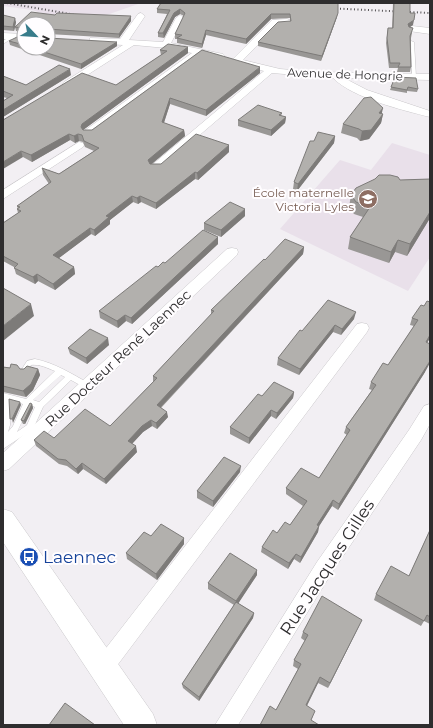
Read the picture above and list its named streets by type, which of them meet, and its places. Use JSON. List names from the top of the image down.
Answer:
{
  "streets": {
    "street": ["Avenue de Hongrie", "Rue Docteur René Laennec", "Rue Jacques Gilles"]
  },
  "places": {
    "school or university": ["École maternelle Victoria Lyles"],
    "bus stop": ["Laennec"]
  },
  "north": "bottom right"
}
